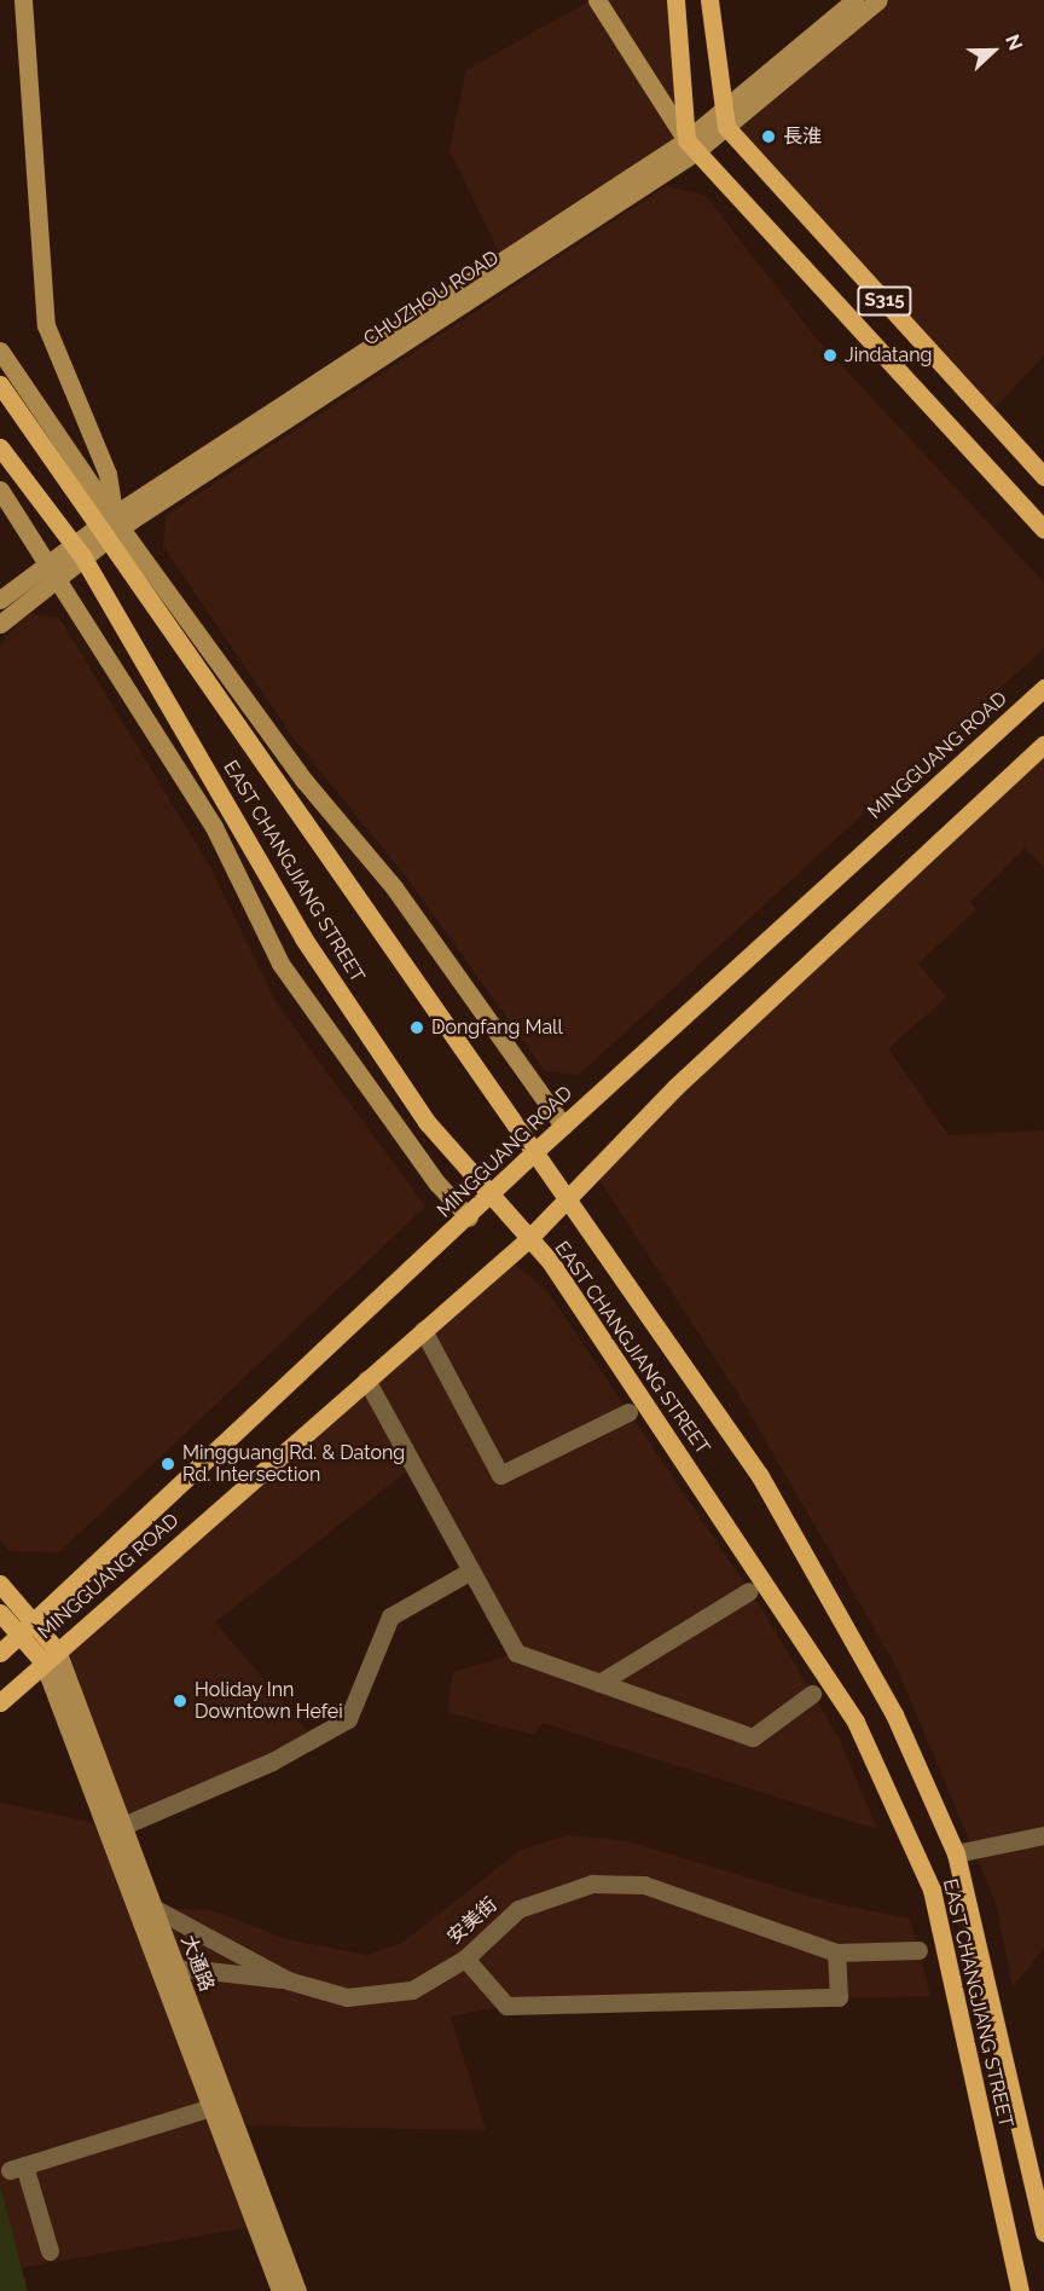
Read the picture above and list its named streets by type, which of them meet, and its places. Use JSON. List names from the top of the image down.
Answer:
{
  "streets": {
    "main road": ["S315", "MINGGUANG ROAD", "EAST CHANGJIANG STREET"],
    "street": ["CHUZHOU ROAD", "安美街", "大通路"]
  },
  "crossings": [
    ["CHUZHOU ROAD", "S315"],
    ["CHUZHOU ROAD", "EAST CHANGJIANG STREET"],
    ["MINGGUANG ROAD", "EAST CHANGJIANG STREET"],
    ["MINGGUANG ROAD", "大通路"],
    ["安美街", "大通路"]
  ],
  "places": [
    "長淮",
    "Jindatang",
    "Dongfang Mall",
    "Mingguang Rd. & Datong Rd. Intersection",
    "Holiday Inn Downtown Hefei"
  ],
  "north": "right"
}
